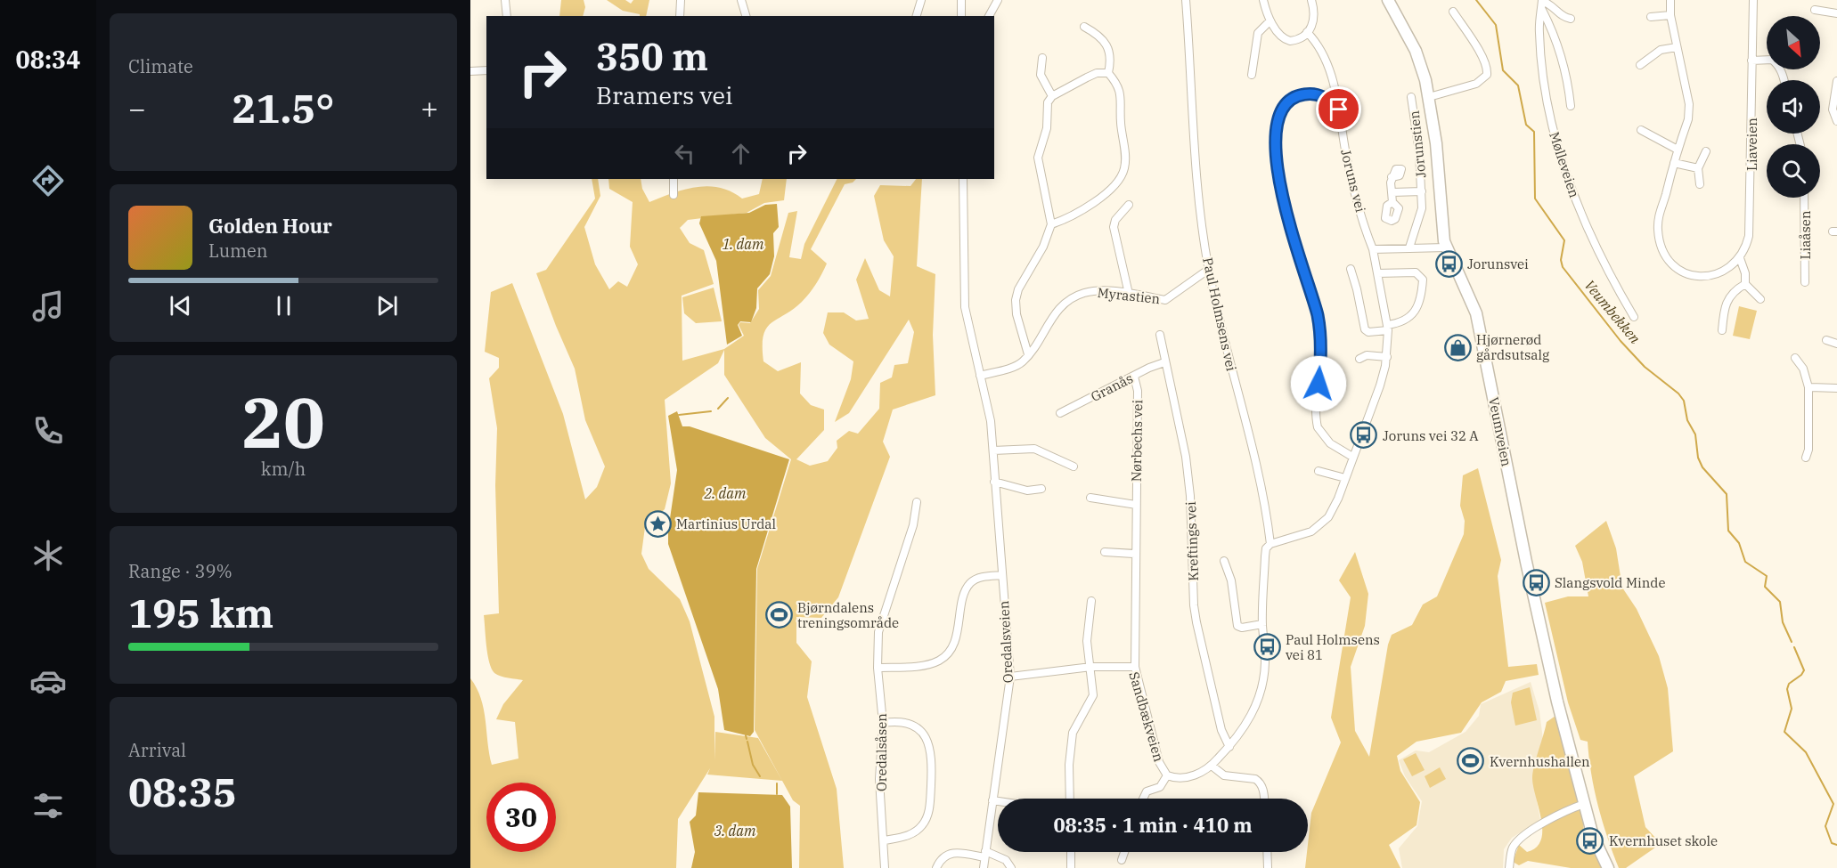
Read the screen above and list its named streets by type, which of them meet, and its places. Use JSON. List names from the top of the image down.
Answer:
{
  "streets": {
    "main road": ["Veumveien"],
    "street": [
      "Jorunstien",
      "Liaveien",
      "Mølleveien",
      "Joruns vei",
      "Liaåsen",
      "Myrastien",
      "Paul Holmsens vei",
      "Granås",
      "Nørbechs vei",
      "Kreftings vei",
      "Oredalsveien",
      "Sandbækveien",
      "Oredalsåsen"
    ]
  },
  "crossings": [
    ["Joruns vei", "Paul Holmsens vei"],
    ["Myrastien", "Paul Holmsens vei"],
    ["Myrastien", "Oredalsveien"],
    ["Paul Holmsens vei", "Kreftings vei"],
    ["Paul Holmsens vei", "Sandbækveien"],
    ["Granås", "Nørbechs vei"],
    ["Granås", "Kreftings vei"],
    ["Nørbechs vei", "Sandbækveien"],
    ["Oredalsveien", "Sandbækveien"]
  ],
  "water": [
    "1. dam",
    "Veumbekken",
    "2. dam",
    "3. dam"
  ],
  "places": {
    "bus stop": [
      "Jorunsvei",
      "Joruns vei 32 A",
      "Slangsvold Minde",
      "Paul Holmsens vei 81",
      "Kvernhuset skole"
    ],
    "shop": ["Hjørnerød gårdsutsalg"],
    "place": ["Martinius Urdal"],
    "sports": ["Bjørndalens treningsområde", "Kvernhushallen"]
  },
  "north": "bottom right",
  "page": {
    "tabs": "08:34",
    "tile": [
      "Climate",
      ["20", "km/h"],
      ["Range · 39%", "195 km"],
      ["Arrival", "08:35"]
    ],
    "turn": ["350 m", "Bramers vei"],
    "heat": ["−", "21.5°", "+"],
    "song": ["Golden Hour", "Lumen"],
    "limit": "30",
    "trip": "08:35 · 1 min · 410 m"
  }
}
